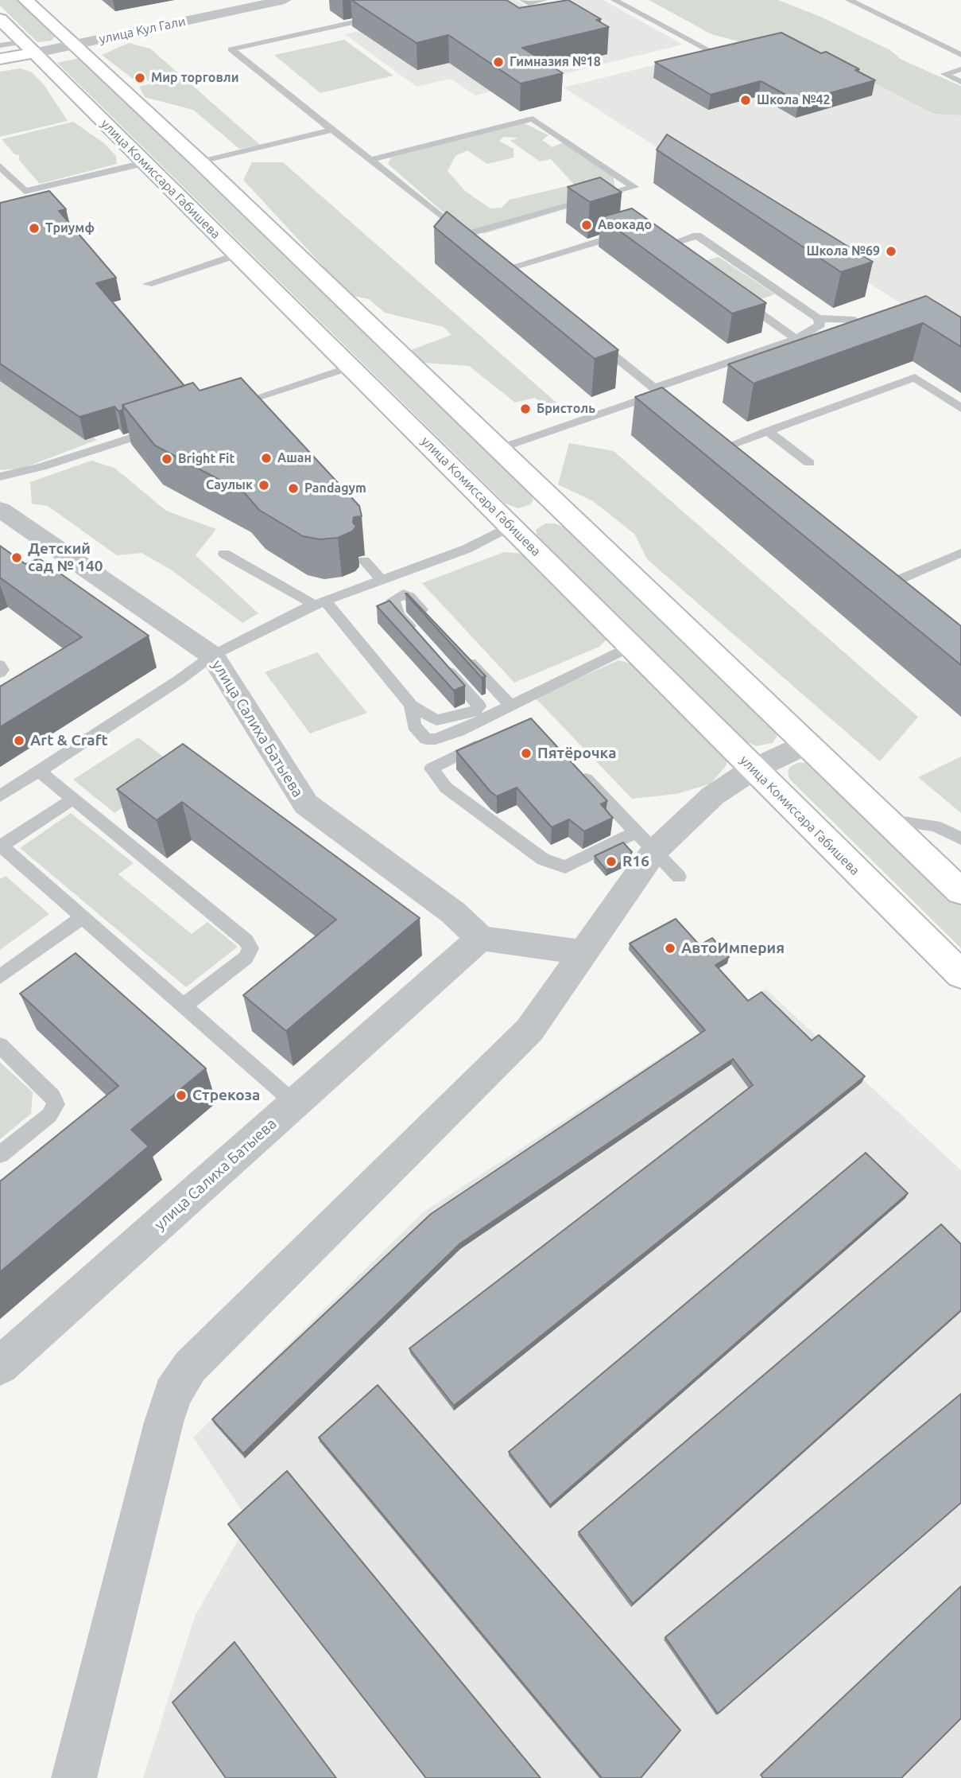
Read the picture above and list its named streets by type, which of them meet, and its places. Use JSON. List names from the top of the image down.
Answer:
{
  "streets": {
    "street": ["улица Кул Гали", "улица Комиссара Габишева", "улица Салиха Батыева"]
  },
  "crossings": [
    ["улица Кул Гали", "улица Комиссара Габишева"]
  ],
  "places": [
    "Гимназия №18",
    "Мир торговли",
    "Школа №42",
    "Авокадо",
    "Триумф",
    "Школа №69",
    "Бристоль",
    "Ашан",
    "Bright Fit",
    "Саулык",
    "Pandagym",
    "Детский сад № 140",
    "Art & Craft",
    "Пятёрочка",
    "R16",
    "АвтоИмперия",
    "Стрекоза"
  ]
}
